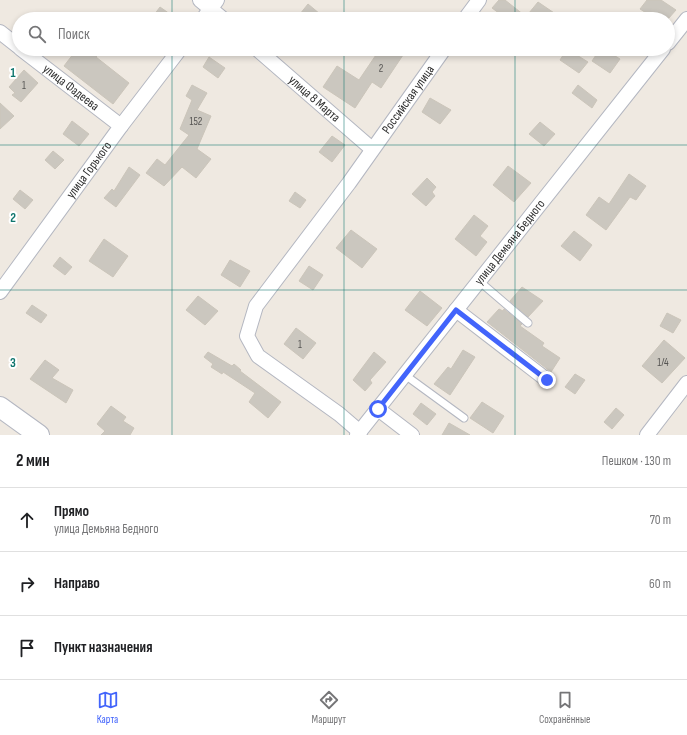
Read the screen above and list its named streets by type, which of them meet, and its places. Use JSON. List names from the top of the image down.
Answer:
{
  "streets": {
    "street": [
      "улица Фадеева",
      "улица 8 Марта",
      "Российская улица",
      "улица Горького",
      "улица Демьяна Бедного"
    ]
  },
  "crossings": [
    ["улица Фадеева", "улица Горького"],
    ["улица 8 Марта", "Российская улица"],
    ["Российская улица", "улица Демьяна Бедного"]
  ],
  "house_numbers": [
    "2",
    "1",
    "152",
    "1",
    "1/4"
  ],
  "page": {
    "search": "Поиск",
    "heading": ["2 мин", "Пешком · 130 m"],
    "list": [
      ["Прямо", "улица Демьяна Бедного", "70 m"],
      ["Направо", "60 m"],
      "Пункт назначения"
    ],
    "nav": ["Карта", "Маршрут", "Сохранённые"]
  },
  "grid": {
    "rows": ["1", "2", "3"]
  }
}
